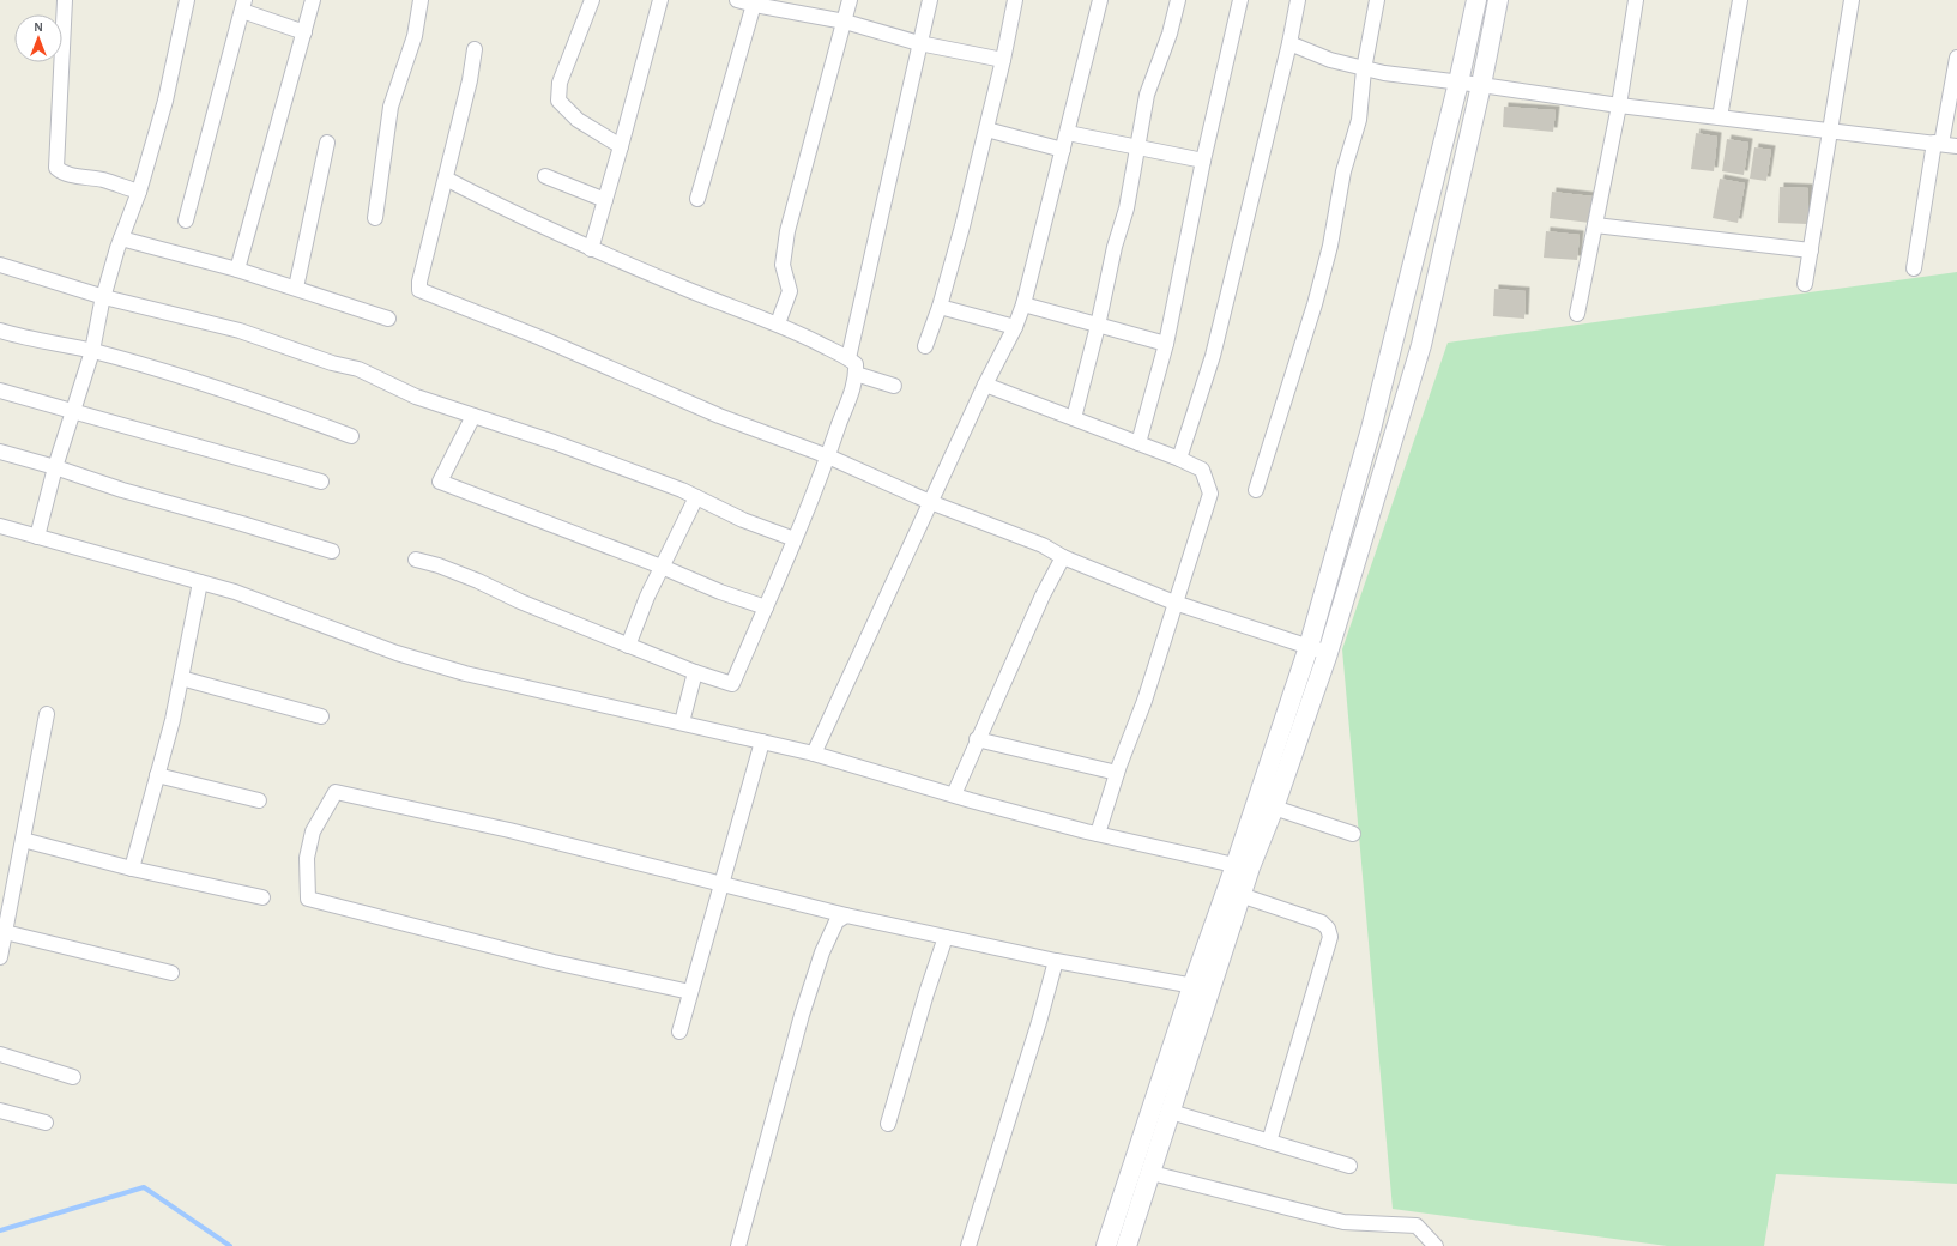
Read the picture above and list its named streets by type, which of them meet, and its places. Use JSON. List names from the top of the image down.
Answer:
{
  "north": "top"
}
